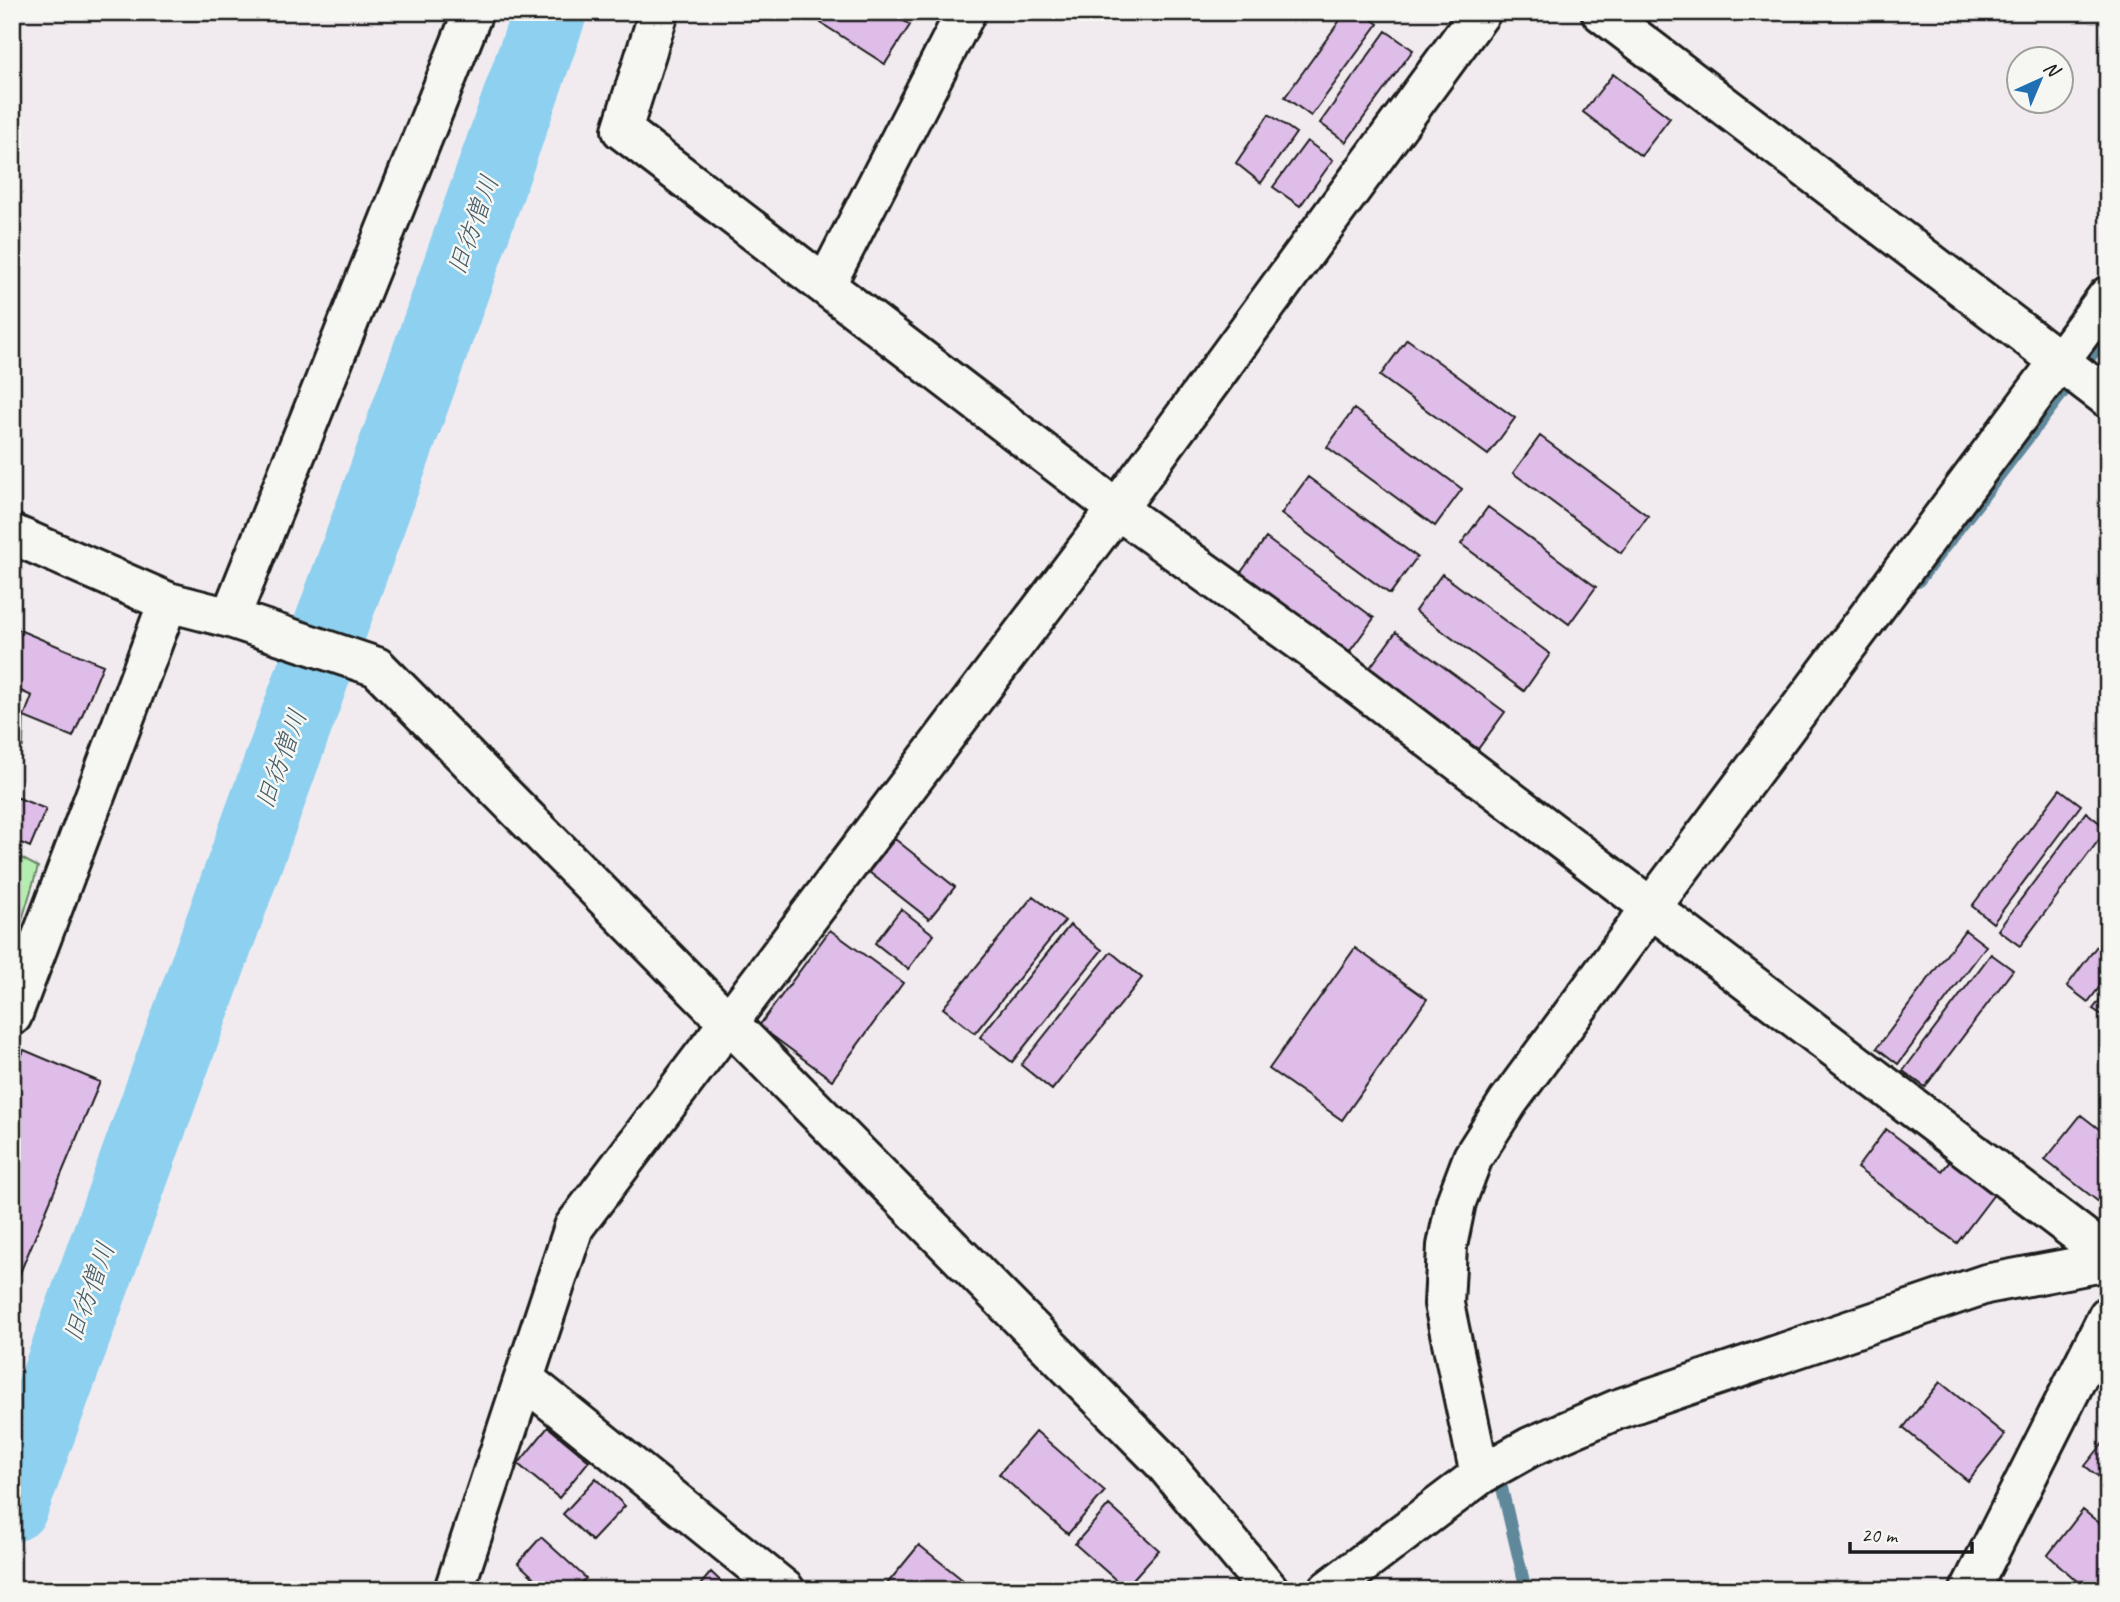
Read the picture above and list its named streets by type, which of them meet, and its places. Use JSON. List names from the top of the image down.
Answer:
{
  "water": ["旧彷僧川"],
  "scale_bar": "20 m",
  "north": "top right"
}
